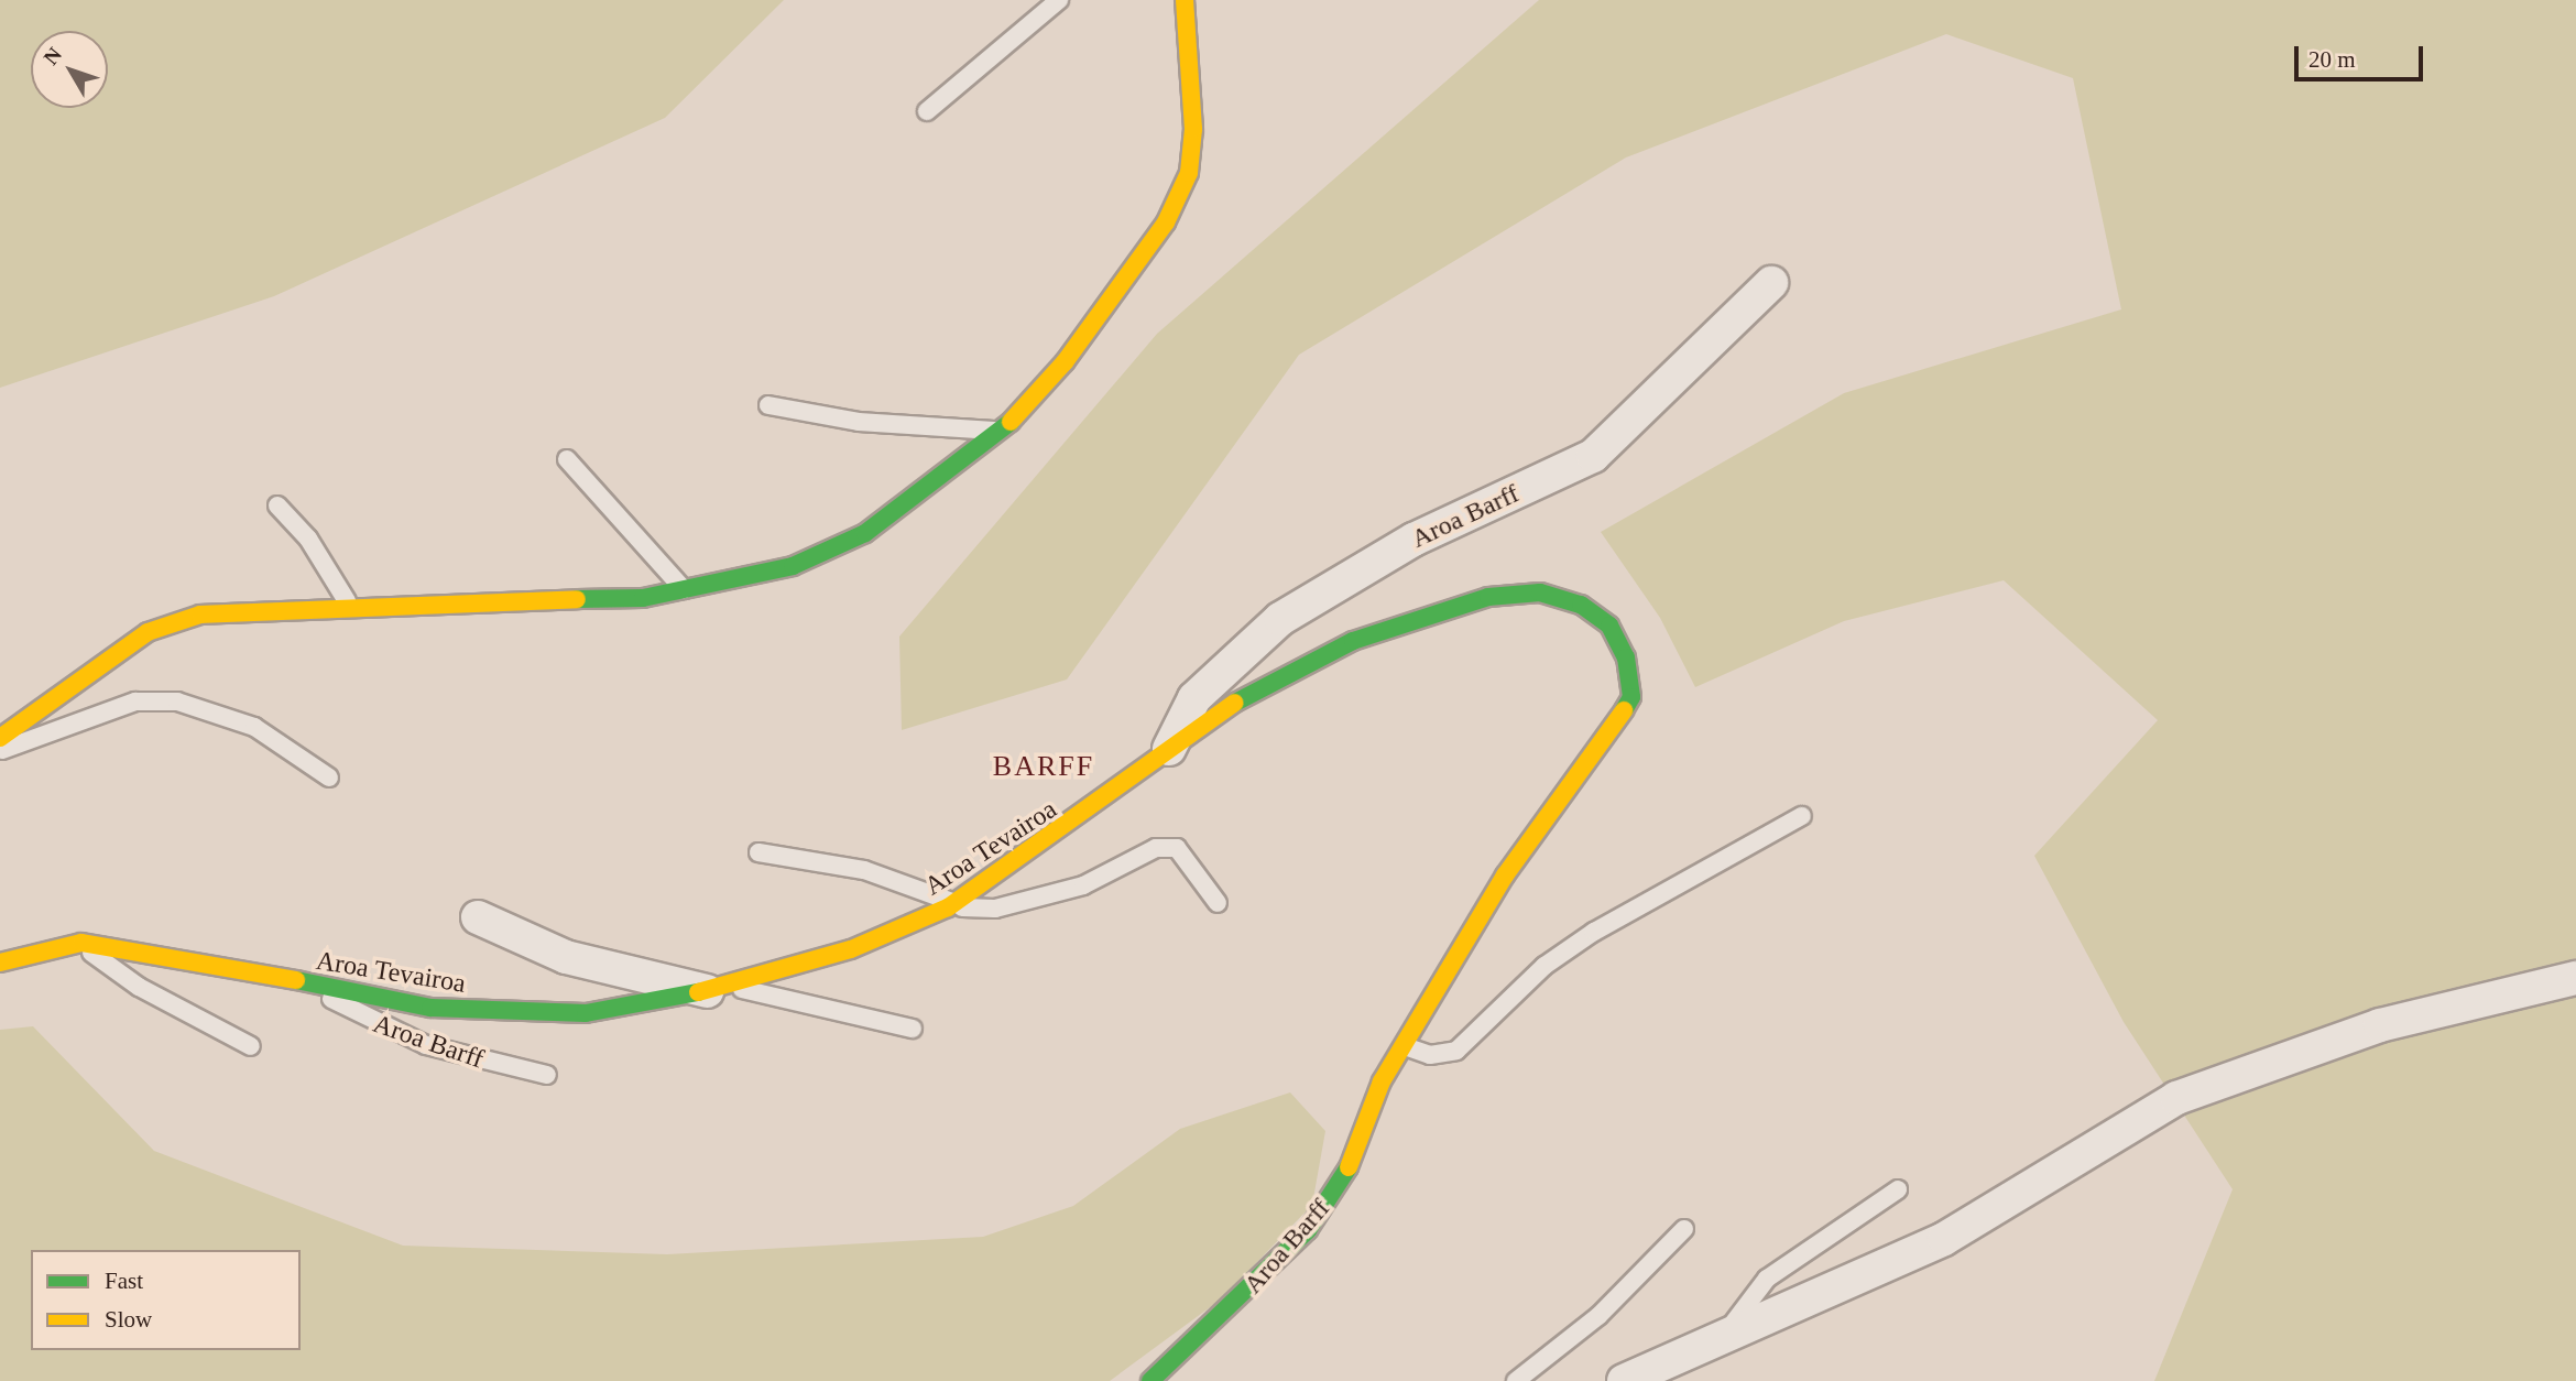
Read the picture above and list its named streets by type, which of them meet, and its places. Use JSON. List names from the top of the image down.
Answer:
{
  "streets": {
    "street": ["Aroa Barff", "Aroa Tevairoa"]
  },
  "crossings": [
    ["Aroa Barff", "Aroa Tevairoa"]
  ],
  "districts": ["BARFF"],
  "legend": ["Fast", "Slow"],
  "scale_bar": "20 m",
  "north": "top left"
}
